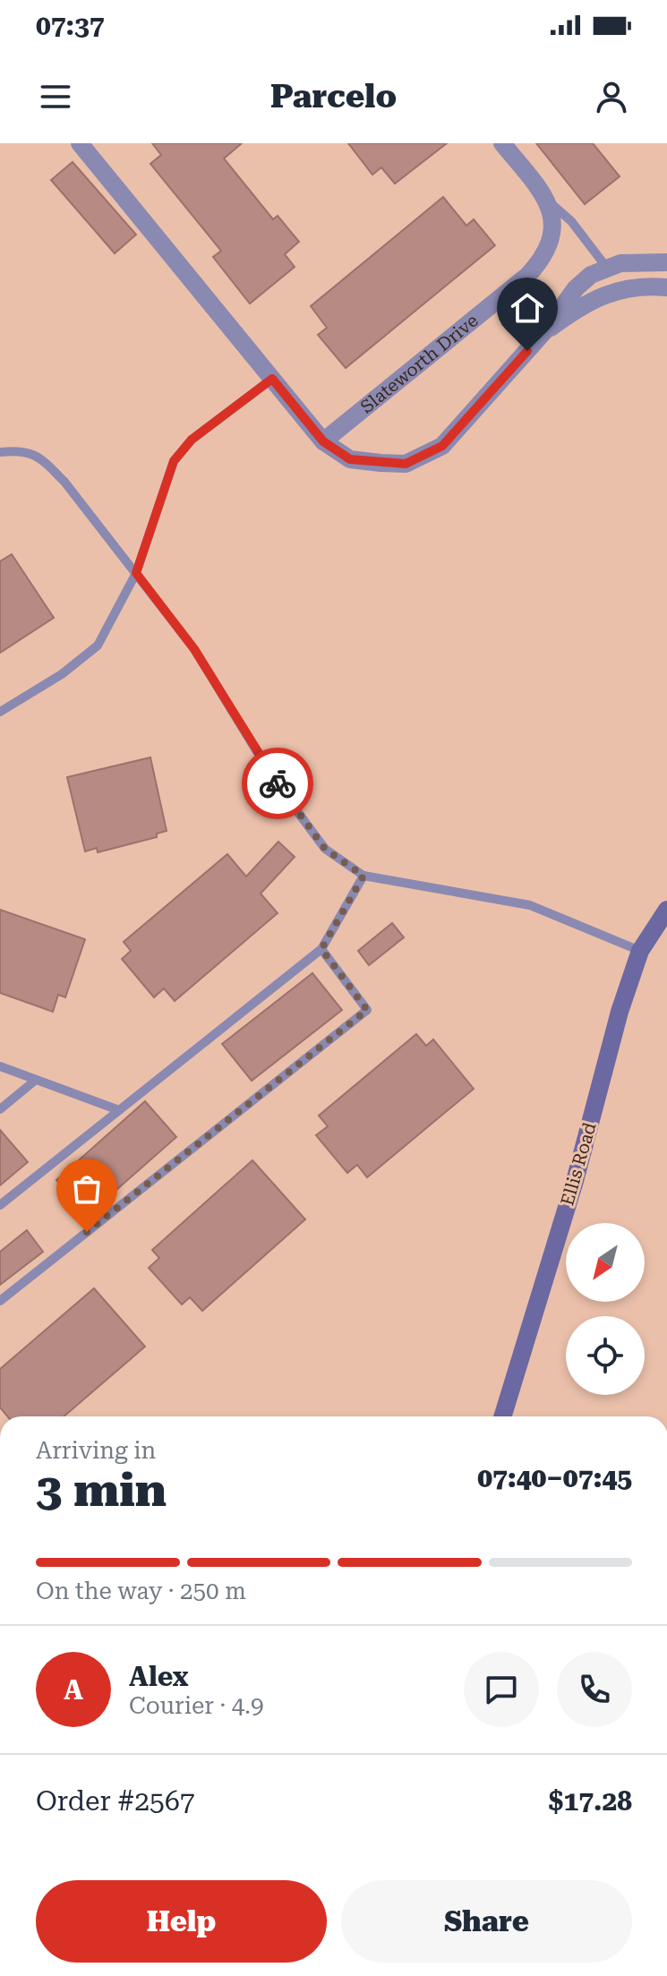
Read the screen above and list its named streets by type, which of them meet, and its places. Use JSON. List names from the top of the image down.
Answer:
{
  "streets": {
    "main road": ["Ellis Road"],
    "street": ["Slateworth Drive"]
  },
  "north": "bottom left",
  "page": {
    "status": "07:37",
    "header": "Parcelo",
    "heading": ["3 min", "Arriving in", "07:40–07:45"],
    "panel": [
      "Alex",
      "Courier · 4.9",
      "Order #2567",
      "$17.28"
    ],
    "bar": "On the way · 250 m",
    "round": "A",
    "buttons": ["Help", "Share"]
  }
}
